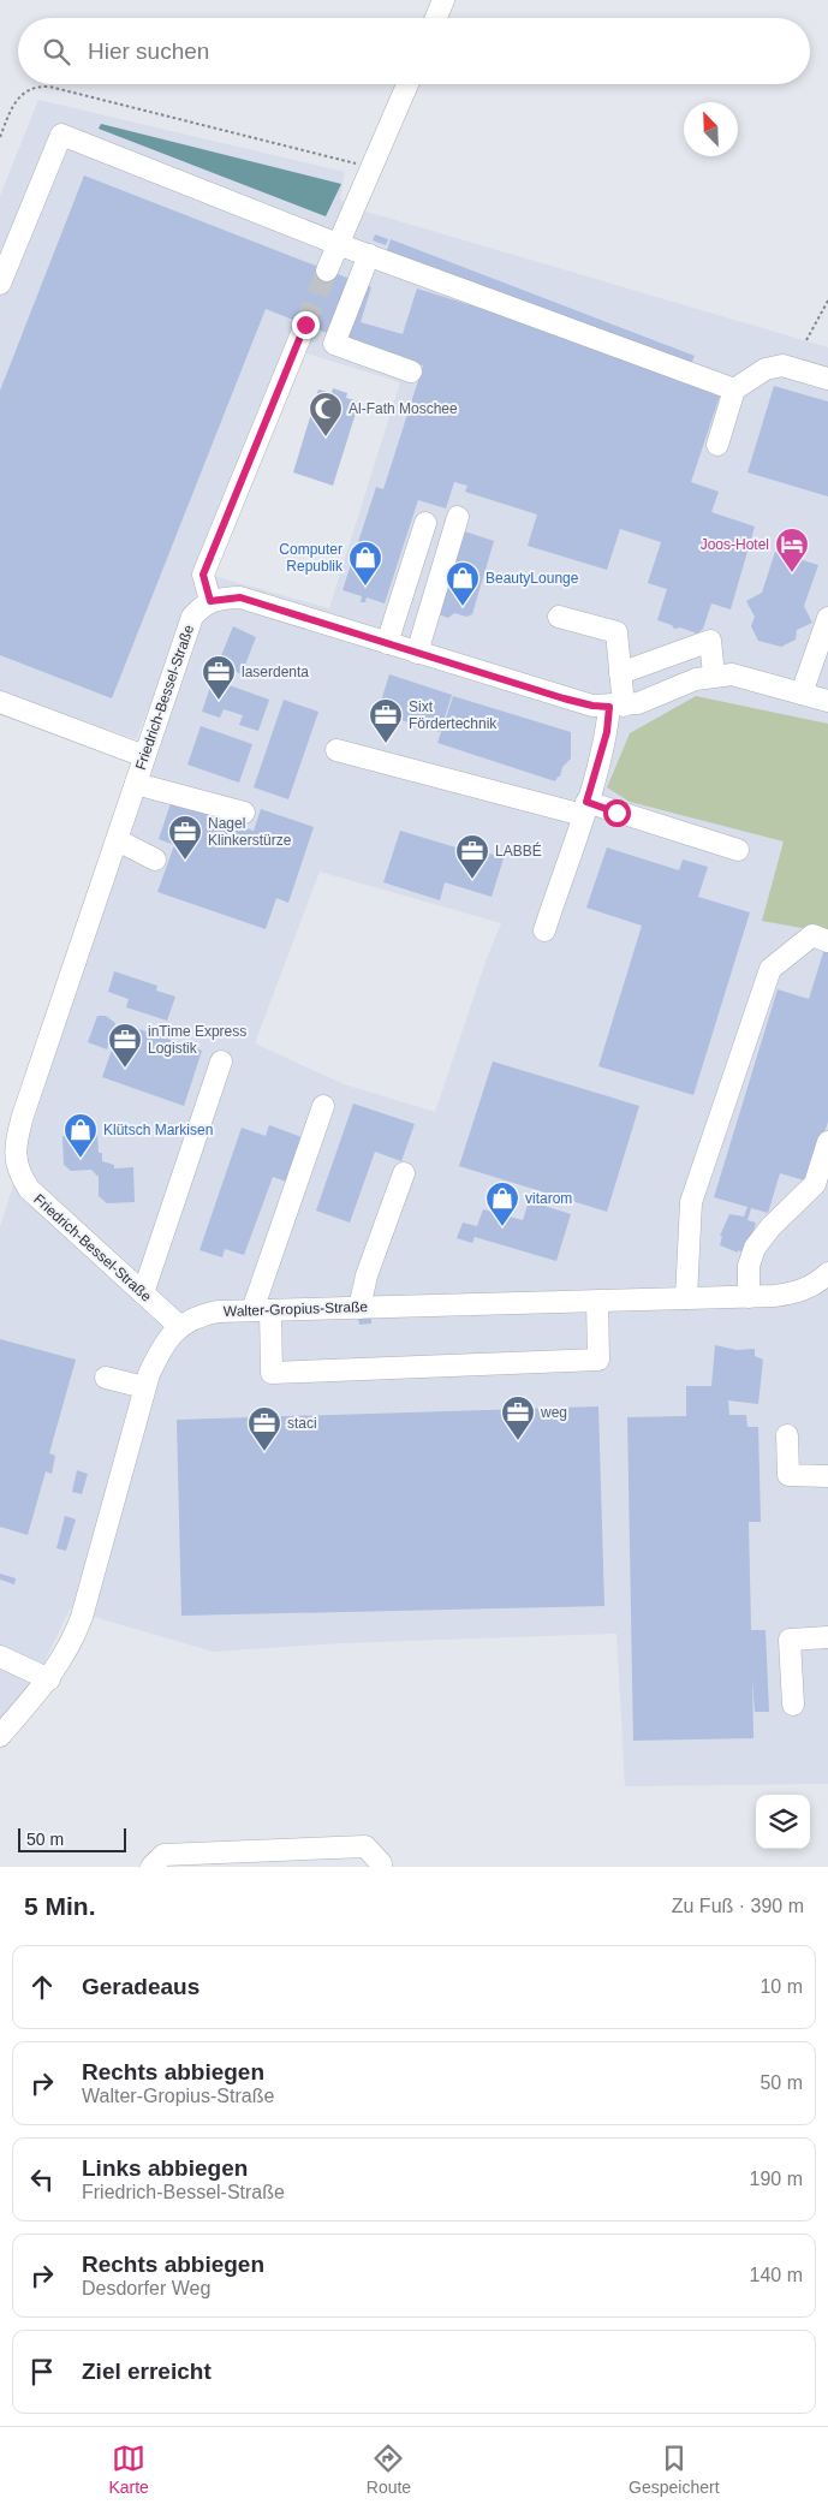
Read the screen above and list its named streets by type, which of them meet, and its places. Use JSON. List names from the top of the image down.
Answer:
{
  "streets": {
    "street": ["Friedrich-Bessel-Straße", "Walter-Gropius-Straße"]
  },
  "crossings": [
    ["Friedrich-Bessel-Straße", "Walter-Gropius-Straße"]
  ],
  "places": {
    "mosque": ["Al-Fath Moschee"],
    "hotel": ["Joos-Hotel"],
    "shop": [
      "Computer Republik",
      "BeautyLounge",
      "Klütsch Markisen",
      "vitarom"
    ],
    "office": [
      "laserdenta",
      "Sixt Fördertechnik",
      "Nagel Klinkerstürze",
      "LABBÉ",
      "inTime Express Logistik",
      "weg",
      "staci"
    ]
  },
  "scale_bar": "50 m",
  "north": "top left",
  "page": {
    "search": "Hier suchen",
    "scale": "50 m",
    "heading": ["5 Min.", "Zu Fuß · 390 m"],
    "list": [
      ["Geradeaus", "10 m"],
      ["Rechts abbiegen", "Walter-Gropius-Straße", "50 m"],
      ["Links abbiegen", "Friedrich-Bessel-Straße", "190 m"],
      ["Rechts abbiegen", "Desdorfer Weg", "140 m"],
      "Ziel erreicht"
    ],
    "nav": ["Karte", "Route", "Gespeichert"]
  }
}
